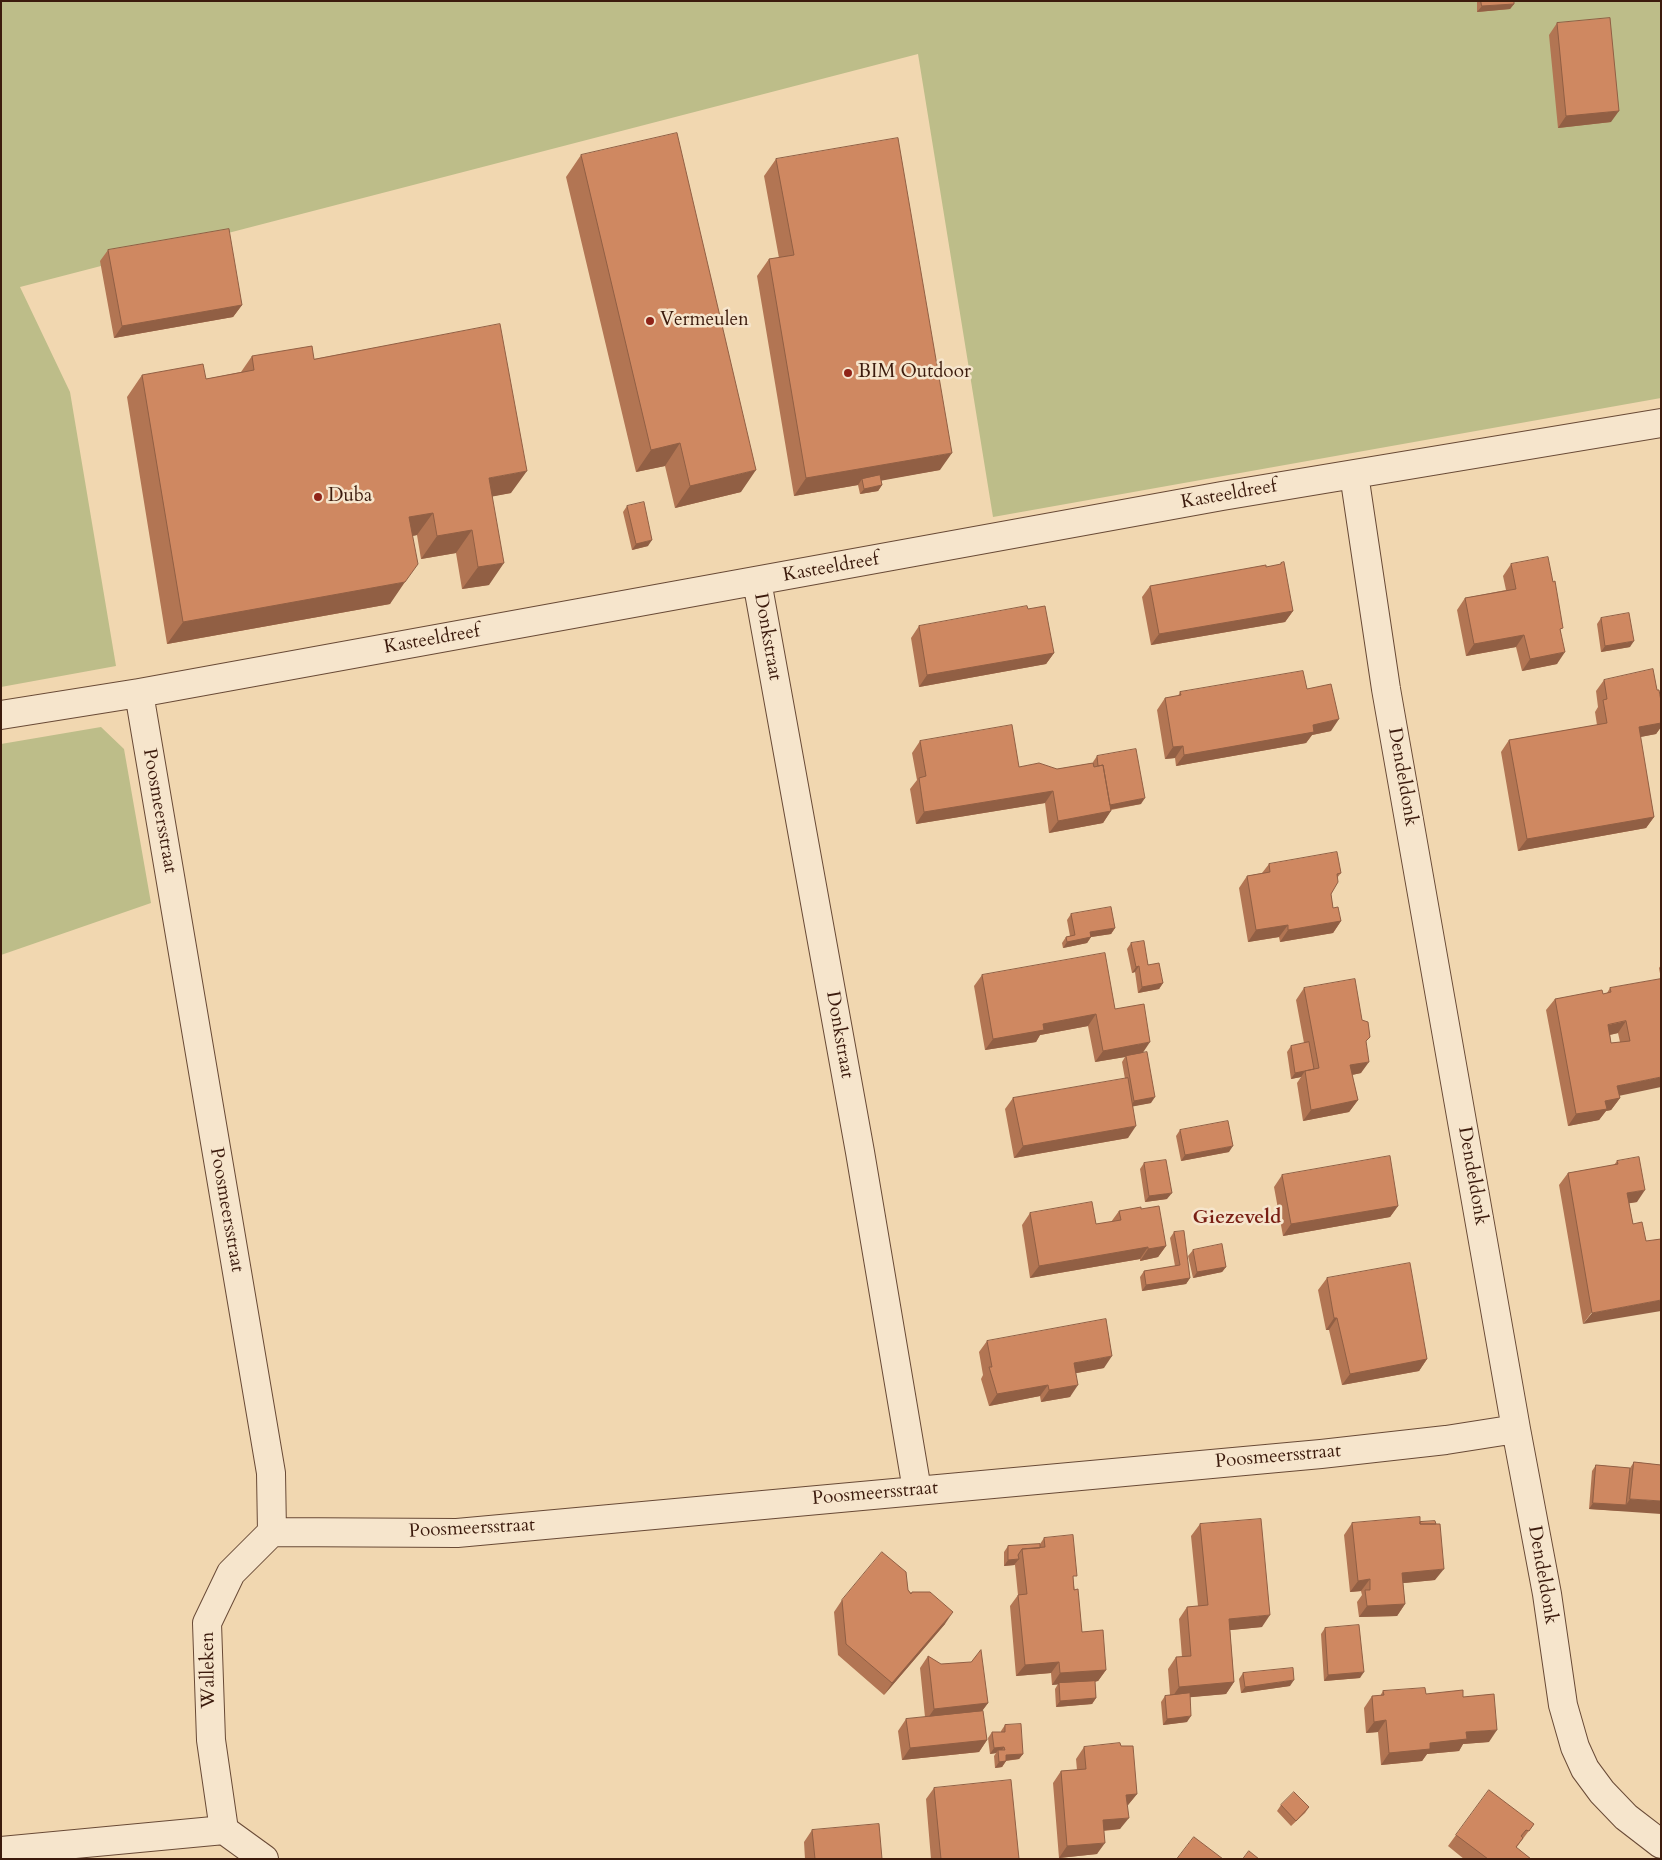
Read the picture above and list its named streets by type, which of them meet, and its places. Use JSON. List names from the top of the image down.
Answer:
{
  "streets": {
    "street": [
      "Kasteeldreef",
      "Donkstraat",
      "Dendeldonk",
      "Poosmeersstraat",
      "Walleken"
    ]
  },
  "crossings": [
    ["Kasteeldreef", "Donkstraat"],
    ["Kasteeldreef", "Dendeldonk"],
    ["Kasteeldreef", "Poosmeersstraat"],
    ["Donkstraat", "Poosmeersstraat"],
    ["Dendeldonk", "Poosmeersstraat"],
    ["Poosmeersstraat", "Walleken"]
  ],
  "districts": ["Giezeveld"],
  "places": ["Vermeulen", "BIM Outdoor", "Duba"]
}
